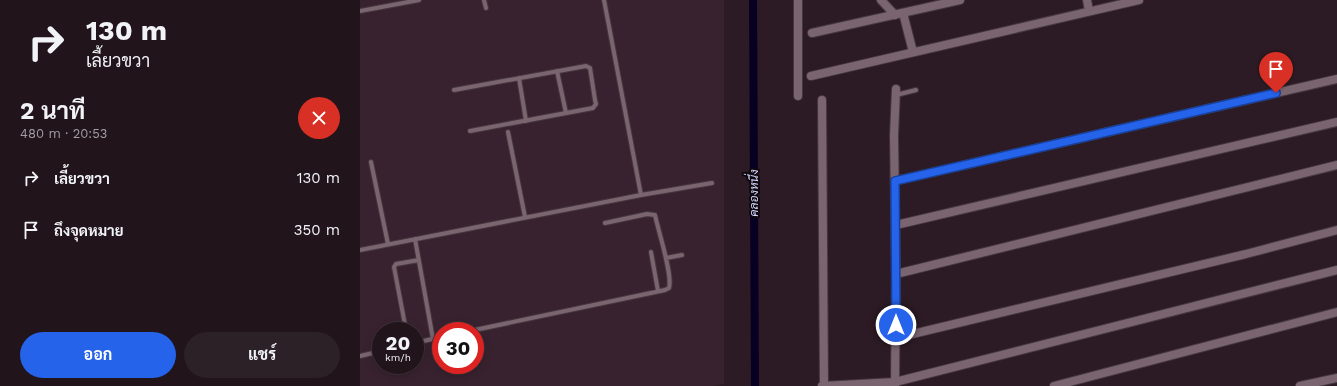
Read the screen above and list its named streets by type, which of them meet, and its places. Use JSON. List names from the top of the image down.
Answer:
{
  "water": ["คลองหนึ่ง"],
  "page": {
    "turn": ["130 m", "เลี้ยวขวา"],
    "heading": ["2 นาที", "480 m · 20:53"],
    "list": [
      {
        "name": "เลี้ยวขวา",
        "value": "130 m"
      },
      {
        "name": "ถึงจุดหมาย",
        "value": "350 m"
      }
    ],
    "speed": "20 km/h",
    "limit": "30",
    "buttons": ["ออก", "แชร์"]
  }
}
